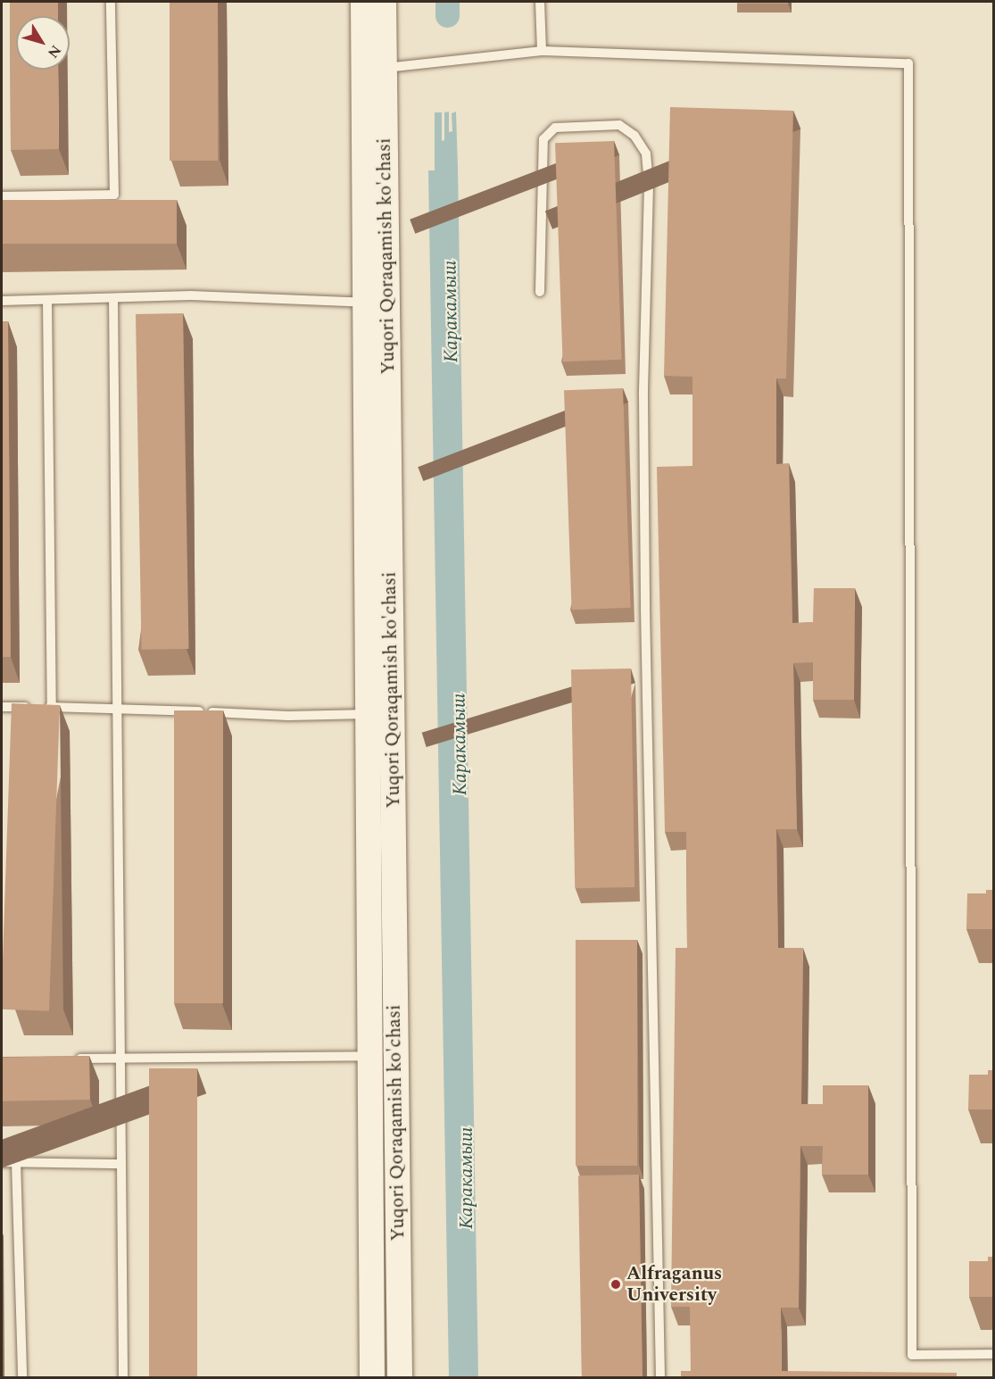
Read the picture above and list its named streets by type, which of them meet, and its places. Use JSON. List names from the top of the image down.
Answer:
{
  "streets": {
    "main road": ["Yuqori Qoraqamish ko'chasi"]
  },
  "water": ["Каракамыш"],
  "places": ["Alfraganus University"],
  "north": "bottom right"
}
